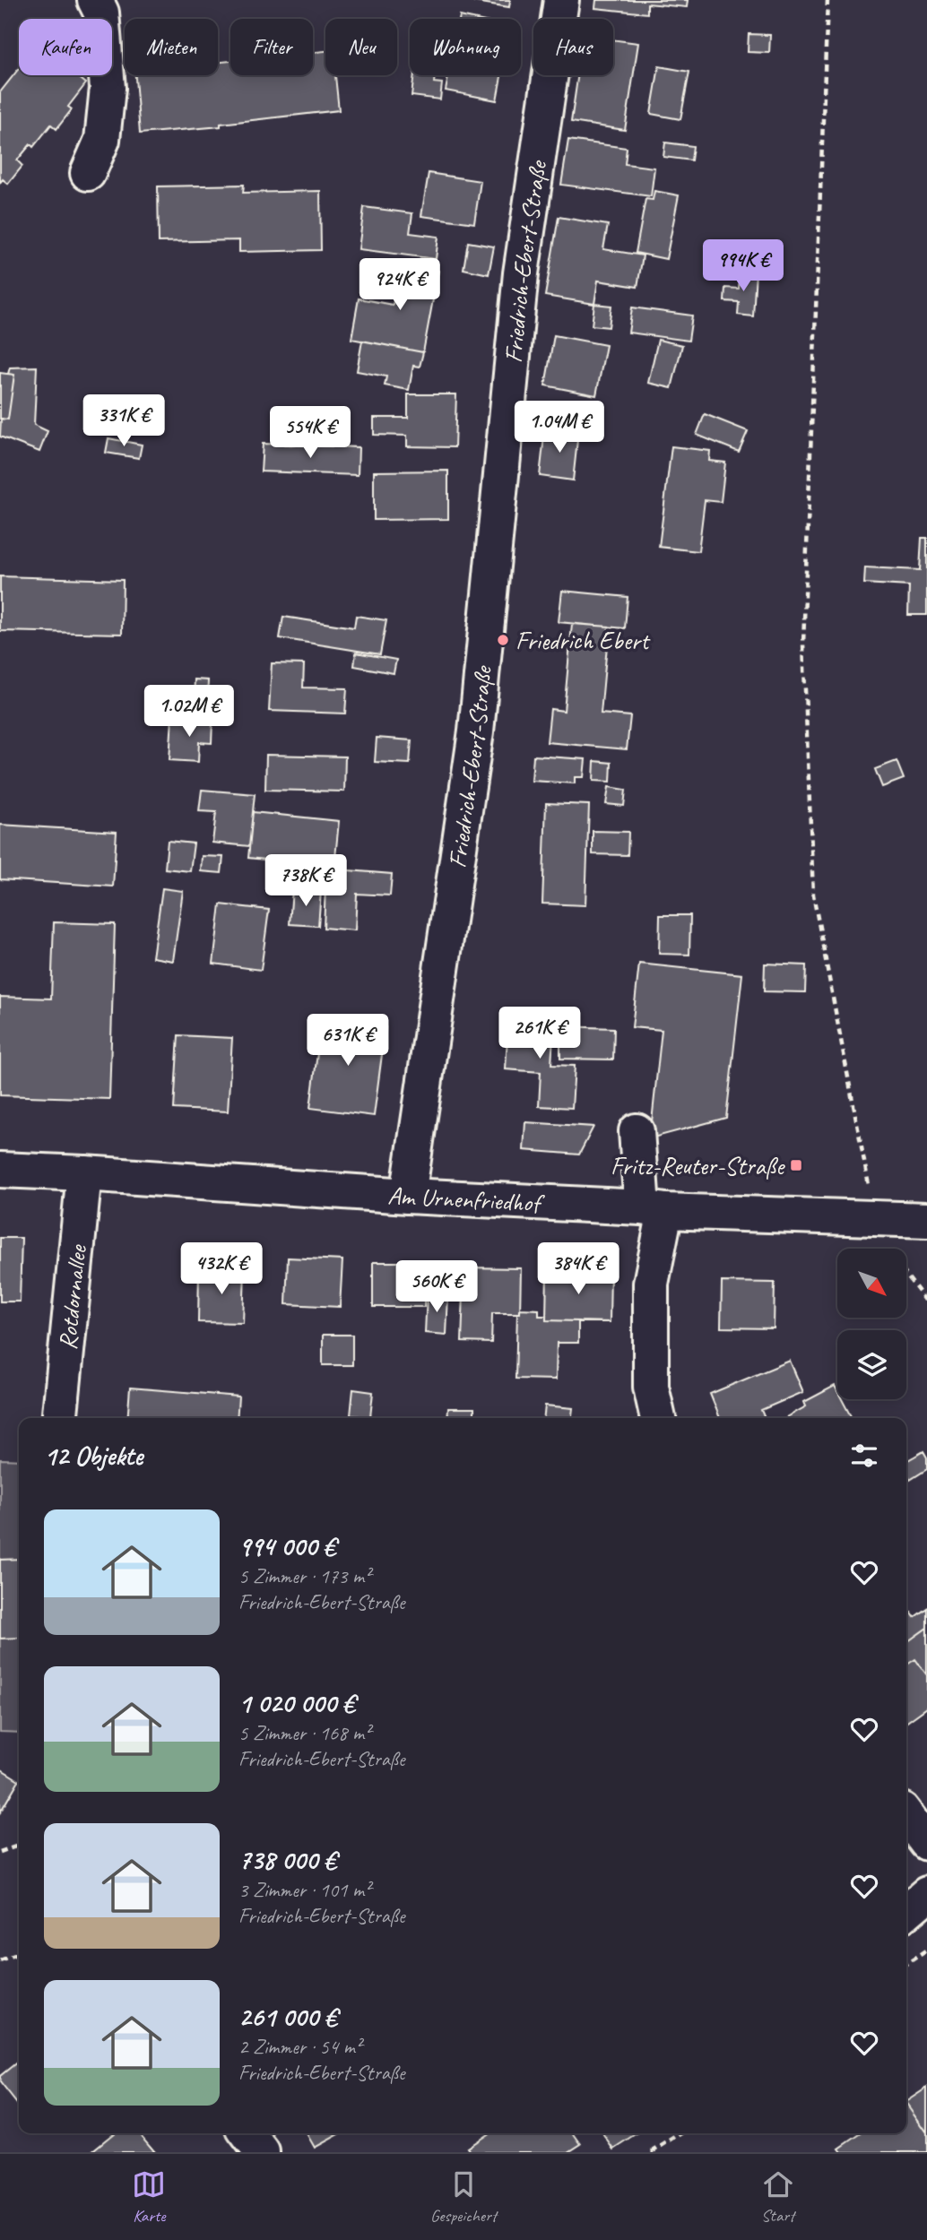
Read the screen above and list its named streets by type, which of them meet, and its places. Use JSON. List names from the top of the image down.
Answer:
{
  "streets": {
    "street": ["Friedrich-Ebert-Straße", "Am Urnenfriedhof", "Rotdornallee"]
  },
  "crossings": [
    ["Friedrich-Ebert-Straße", "Am Urnenfriedhof"],
    ["Am Urnenfriedhof", "Rotdornallee"]
  ],
  "places": {
    "other": ["Friedrich Ebert"],
    "transit": ["Fritz-Reuter-Straße"]
  },
  "north": "bottom right",
  "page": {
    "chip": [
      "Kaufen",
      "Mieten",
      "Filter",
      "Neu",
      "Wohnung",
      "Haus"
    ],
    "price": [
      "994K €",
      "924K €",
      "331K €",
      "1.04M €",
      "554K €",
      "1.02M €",
      "738K €",
      "261K €",
      "631K €",
      "432K €",
      "384K €",
      "560K €"
    ],
    "heading": "12 Objekte",
    "list": [
      {
        "name": "994 000 €",
        "note": "5 Zimmer · 173 m² · Friedrich-Ebert-Straße"
      },
      {
        "name": "1 020 000 €",
        "note": "5 Zimmer · 168 m² · Friedrich-Ebert-Straße"
      },
      {
        "name": "738 000 €",
        "note": "3 Zimmer · 101 m² · Friedrich-Ebert-Straße"
      },
      {
        "name": "261 000 €",
        "note": "2 Zimmer · 54 m² · Friedrich-Ebert-Straße"
      }
    ],
    "tabs": ["Karte", "Gespeichert", "Start"]
  }
}
